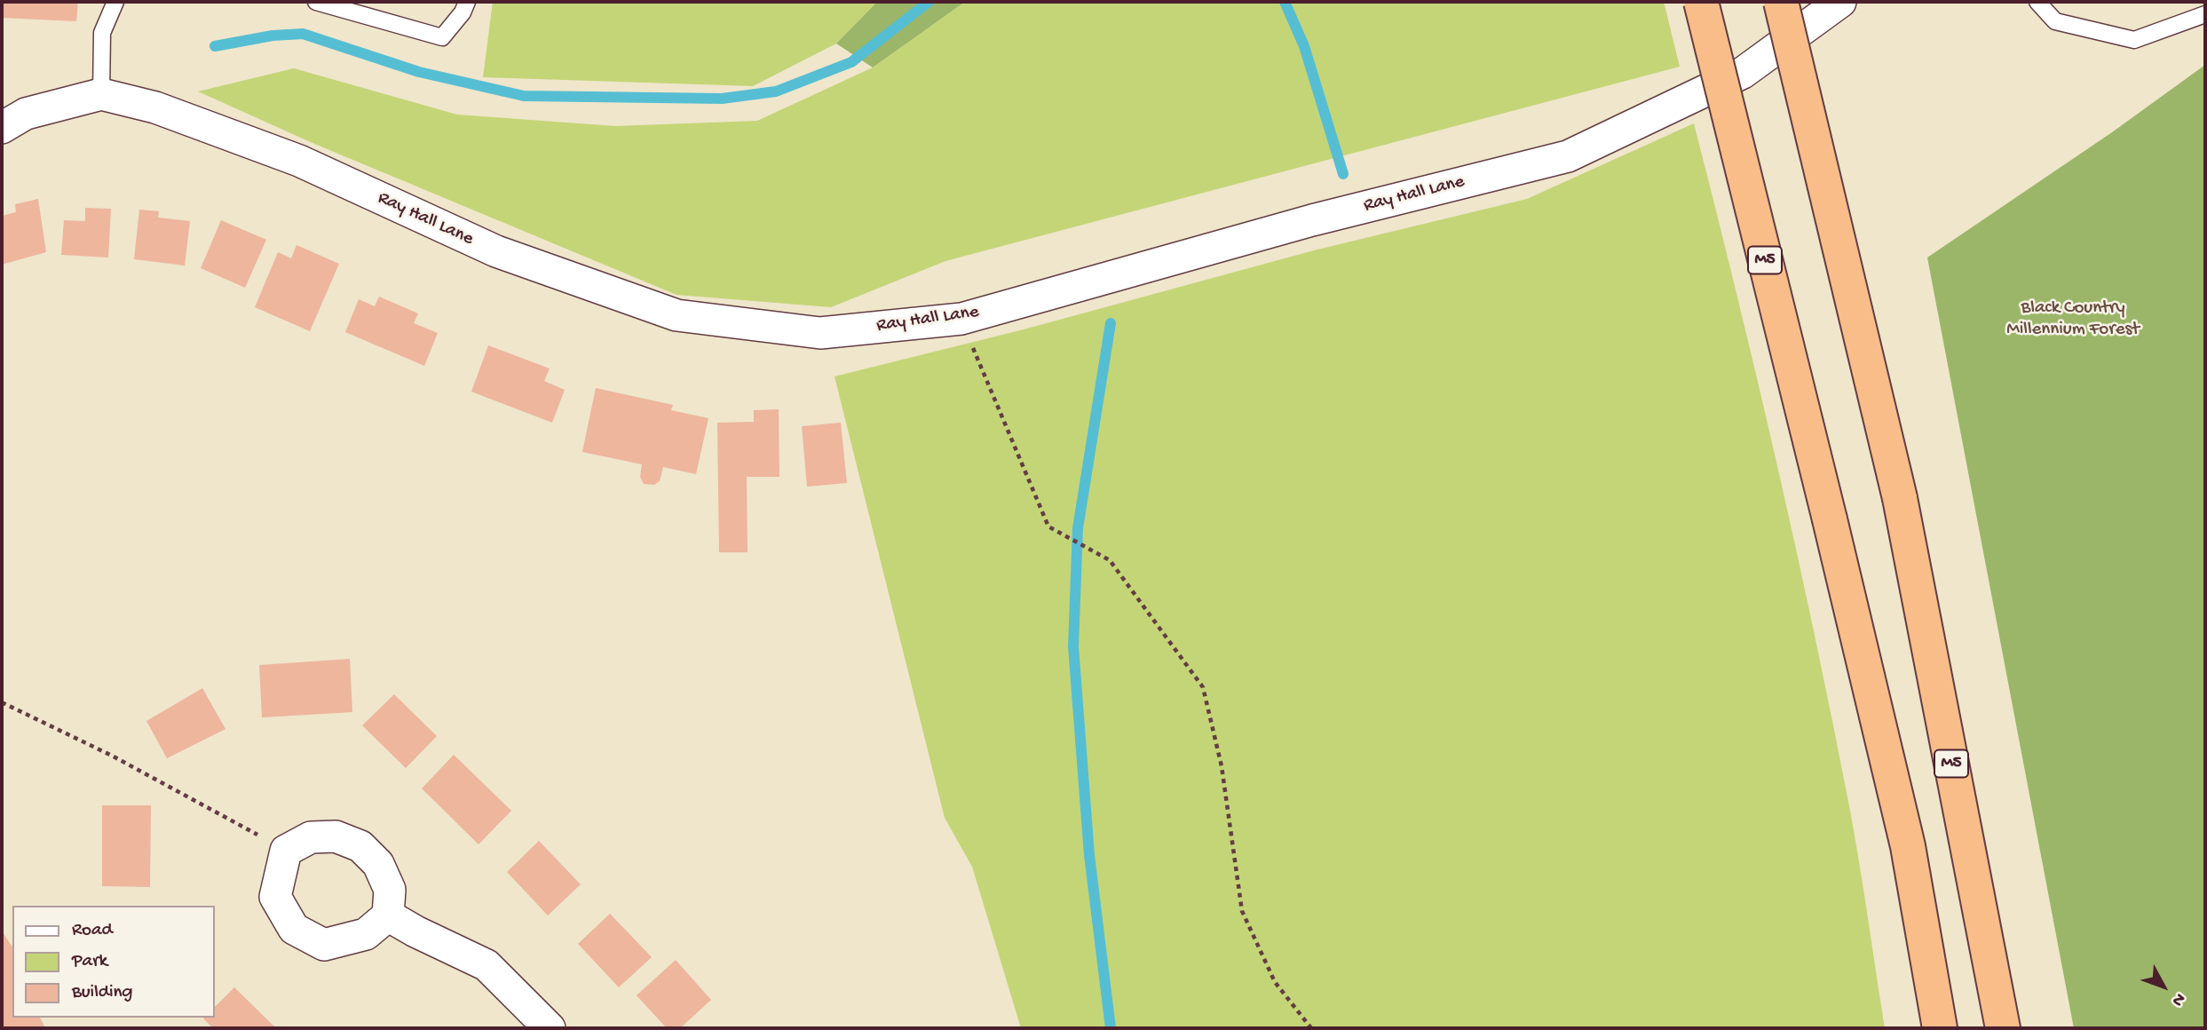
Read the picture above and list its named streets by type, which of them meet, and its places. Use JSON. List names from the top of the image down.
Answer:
{
  "streets": {
    "highway": ["M5"],
    "street": ["Ray Hall Lane"]
  },
  "parks": ["Black Country Millennium Forest"],
  "legend": ["Road", "Park", "Building"],
  "north": "bottom right"
}
